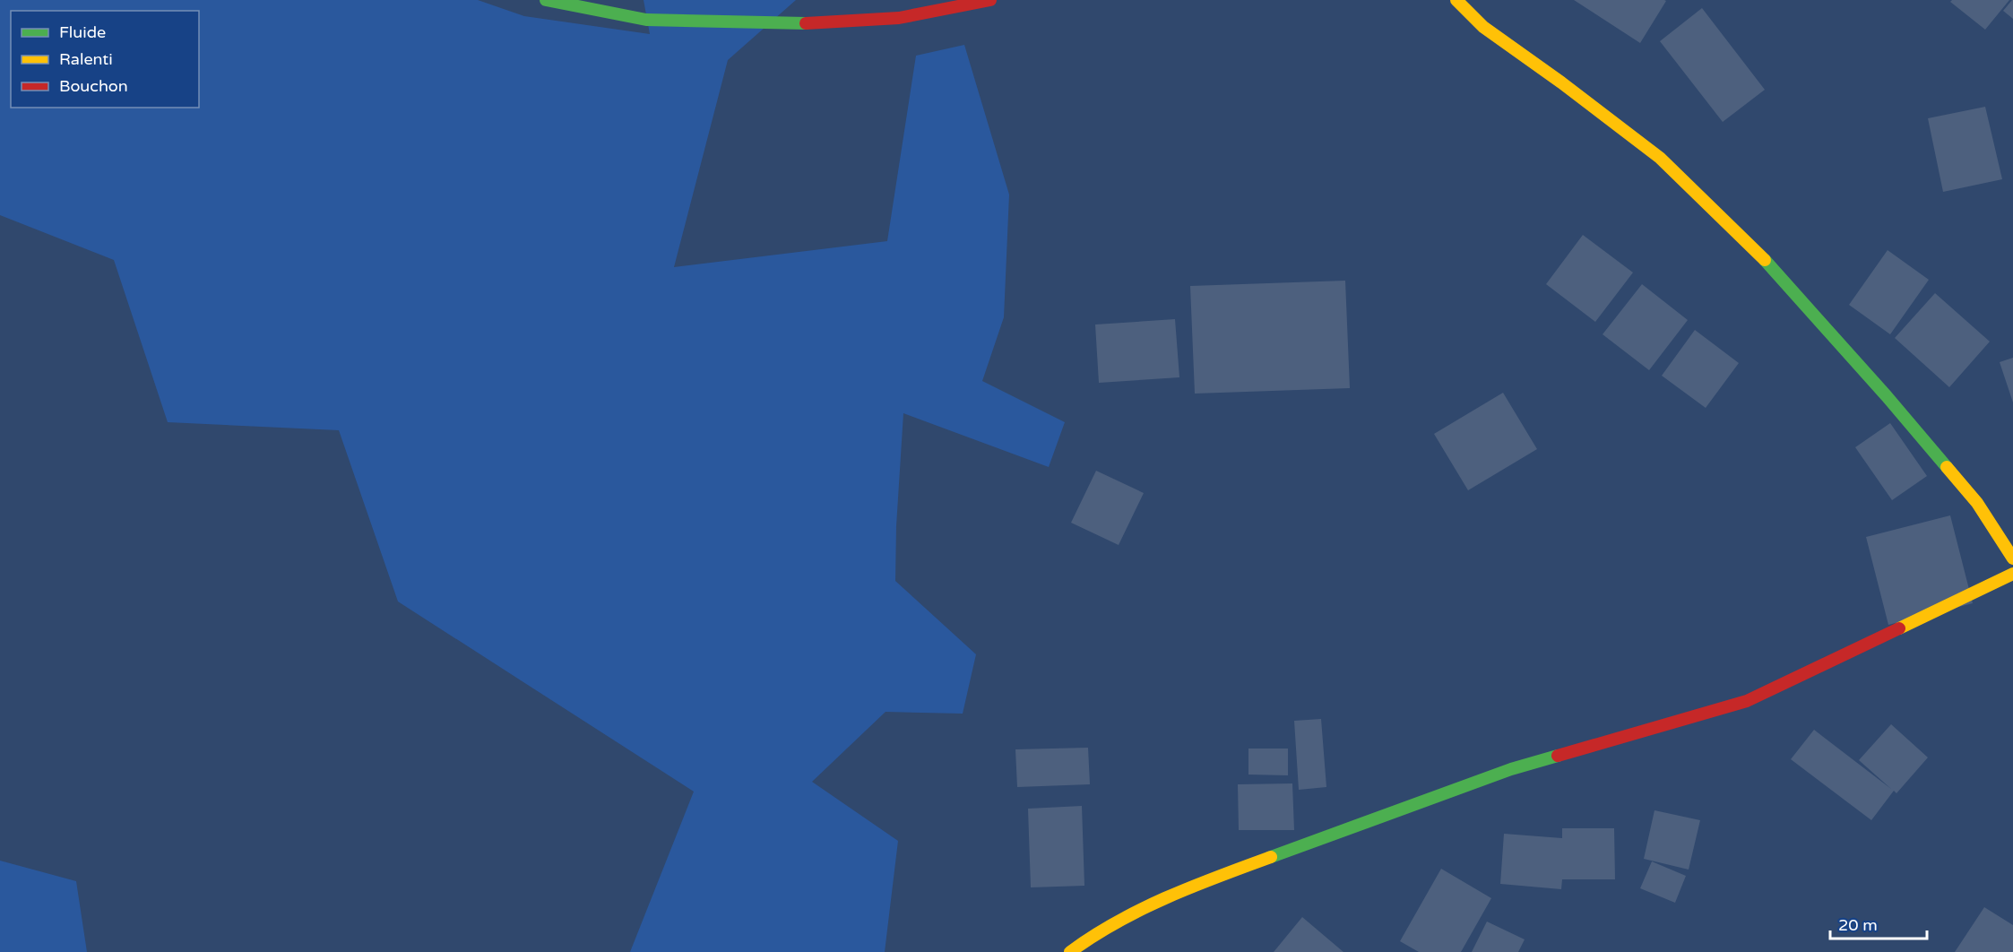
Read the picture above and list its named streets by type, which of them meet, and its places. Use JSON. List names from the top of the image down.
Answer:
{
  "legend": ["Fluide", "Ralenti", "Bouchon"],
  "scale_bar": "20 m"
}
